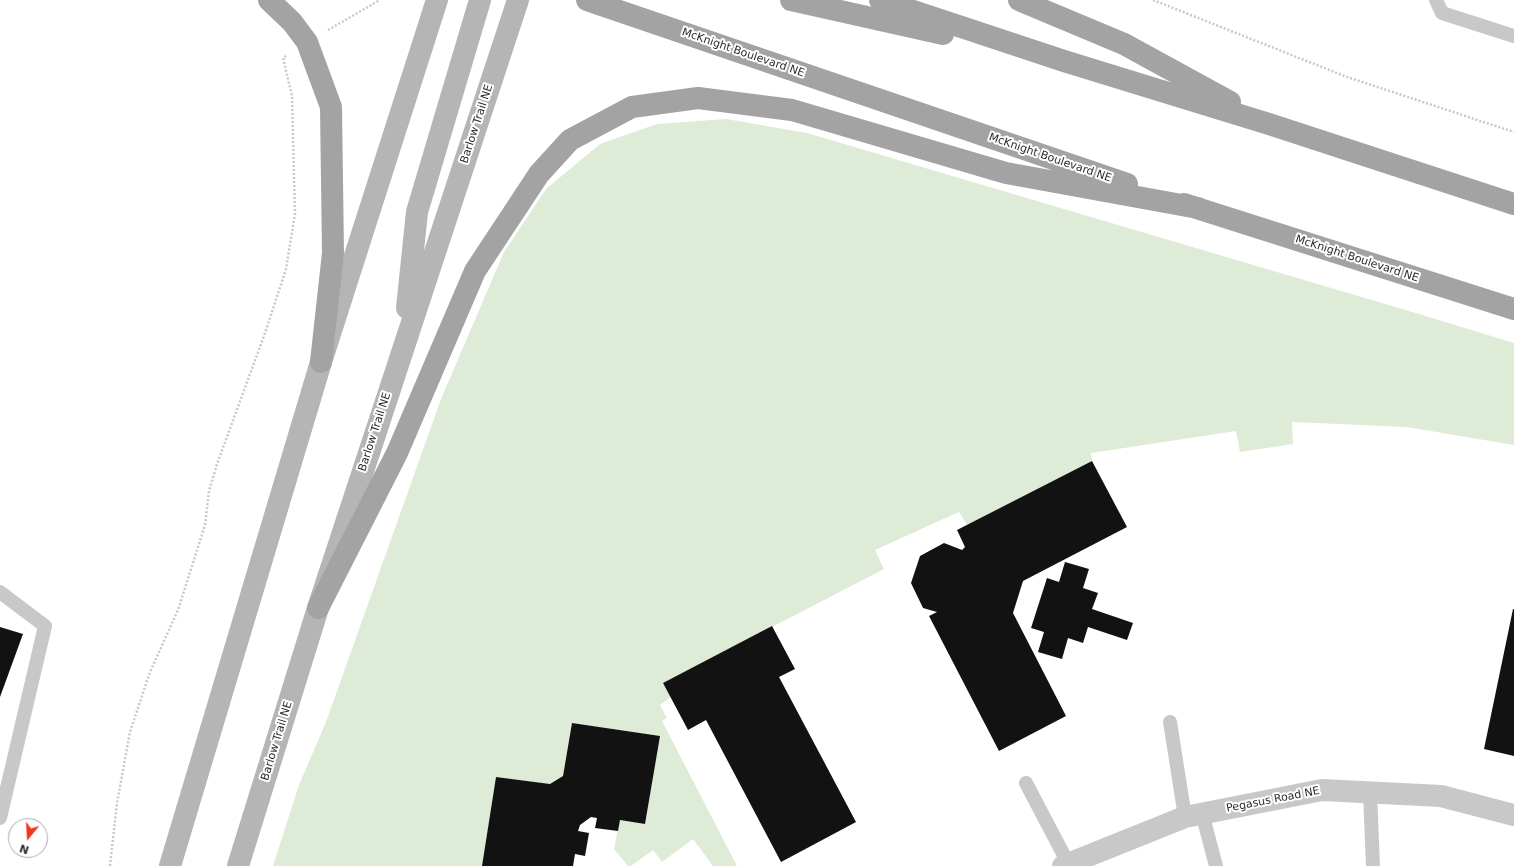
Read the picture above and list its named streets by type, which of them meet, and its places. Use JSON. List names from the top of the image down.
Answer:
{
  "streets": {
    "main road": ["McKnight Boulevard NE"],
    "street": ["Barlow Trail NE", "Pegasus Road NE"]
  },
  "north": "bottom"
}
